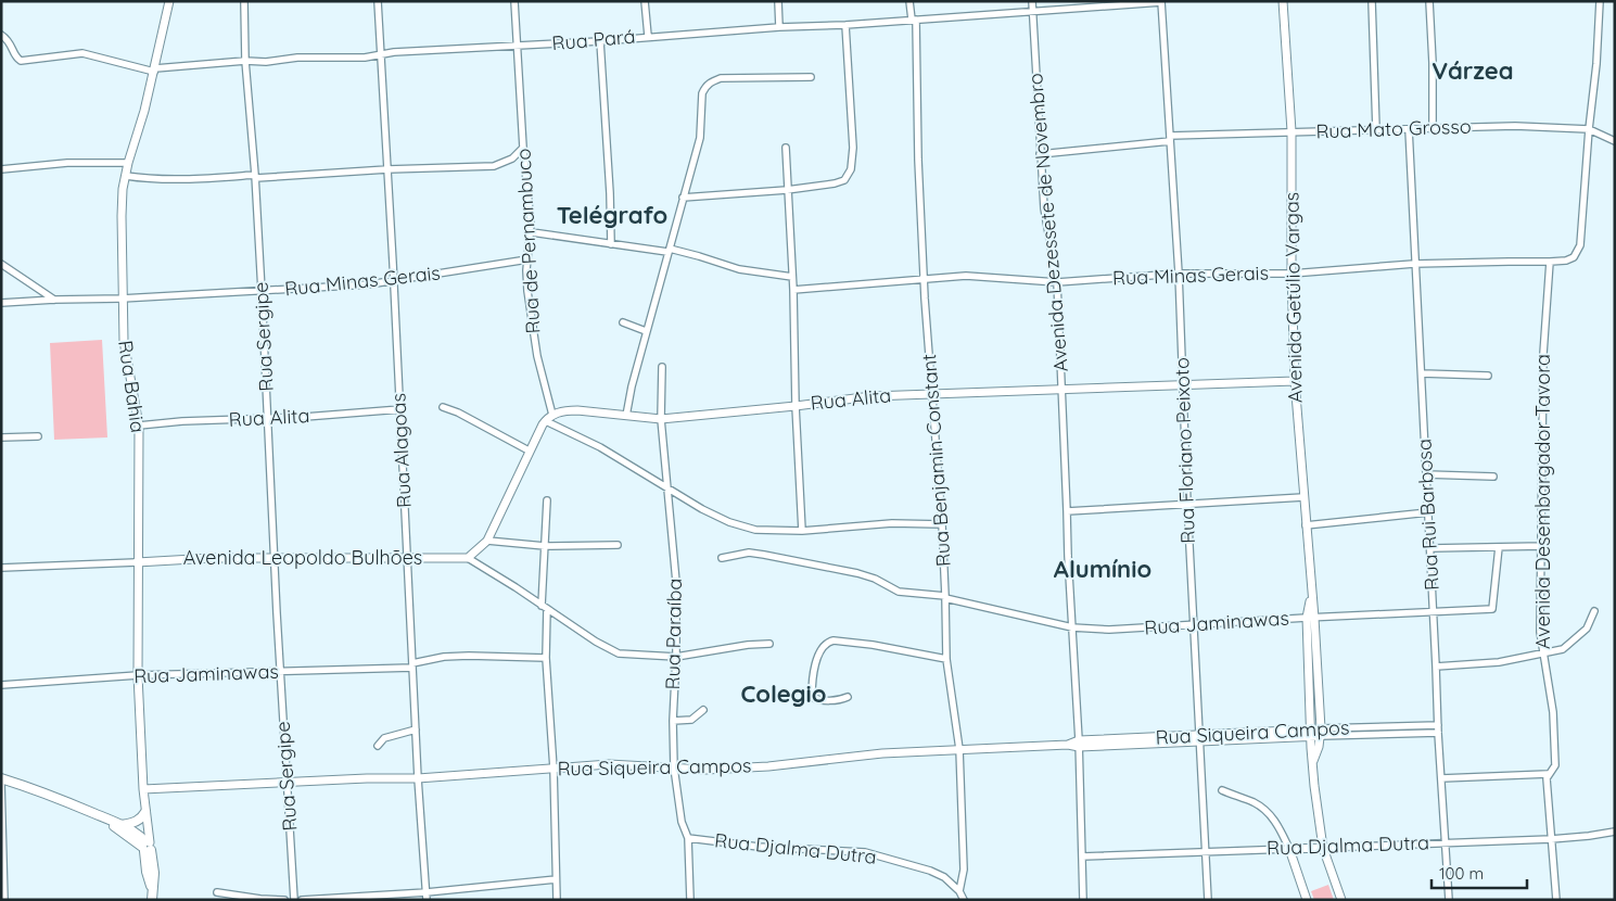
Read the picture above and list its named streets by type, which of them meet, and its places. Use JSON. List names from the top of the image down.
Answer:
{
  "streets": {
    "street": [
      "Rua Pará",
      "Rua Mato Grosso",
      "Avenida Dezessete de Novembro",
      "Rua de Pernambuco",
      "Rua Minas Gerais",
      "Avenida Getúlio Vargas",
      "Rua Sergipe",
      "Rua Bahia",
      "Rua Alita",
      "Rua Alagoas",
      "Rua Floriano Peixoto",
      "Rua Benjamin Constant",
      "Avenida Desembargador Tavora",
      "Rua Rui Barbosa",
      "Avenida Leopoldo Bulhões",
      "Rua Jaminawas",
      "Rua Paraíba",
      "Rua Siqueira Campos",
      "Rua Djalma Dutra"
    ]
  },
  "crossings": [
    ["Rua Pará", "Avenida Dezessete de Novembro"],
    ["Rua Pará", "Rua de Pernambuco"],
    ["Rua Pará", "Rua Sergipe"],
    ["Rua Pará", "Rua Bahia"],
    ["Rua Pará", "Rua Alagoas"],
    ["Rua Pará", "Rua Floriano Peixoto"],
    ["Rua Pará", "Rua Benjamin Constant"],
    ["Rua Mato Grosso", "Avenida Dezessete de Novembro"],
    ["Rua Mato Grosso", "Rua Minas Gerais"],
    ["Rua Mato Grosso", "Avenida Getúlio Vargas"],
    ["Rua Mato Grosso", "Rua Floriano Peixoto"],
    ["Rua Mato Grosso", "Rua Rui Barbosa"],
    ["Avenida Dezessete de Novembro", "Rua Minas Gerais"],
    ["Avenida Dezessete de Novembro", "Rua Alita"],
    ["Avenida Dezessete de Novembro", "Rua Jaminawas"],
    ["Avenida Dezessete de Novembro", "Rua Siqueira Campos"],
    ["Avenida Dezessete de Novembro", "Rua Djalma Dutra"],
    ["Rua de Pernambuco", "Rua Minas Gerais"],
    ["Rua de Pernambuco", "Rua Alita"],
    ["Rua Minas Gerais", "Avenida Getúlio Vargas"],
    ["Rua Minas Gerais", "Rua Sergipe"],
    ["Rua Minas Gerais", "Rua Bahia"],
    ["Rua Minas Gerais", "Rua Alagoas"],
    ["Rua Minas Gerais", "Rua Floriano Peixoto"],
    ["Rua Minas Gerais", "Rua Benjamin Constant"],
    ["Rua Minas Gerais", "Avenida Desembargador Tavora"],
    ["Rua Minas Gerais", "Rua Rui Barbosa"],
    ["Avenida Getúlio Vargas", "Rua Alita"],
    ["Avenida Getúlio Vargas", "Rua Jaminawas"],
    ["Avenida Getúlio Vargas", "Rua Siqueira Campos"],
    ["Avenida Getúlio Vargas", "Rua Djalma Dutra"],
    ["Rua Sergipe", "Rua Alita"],
    ["Rua Sergipe", "Avenida Leopoldo Bulhões"],
    ["Rua Sergipe", "Rua Jaminawas"],
    ["Rua Sergipe", "Rua Siqueira Campos"],
    ["Rua Bahia", "Rua Alita"],
    ["Rua Bahia", "Avenida Leopoldo Bulhões"],
    ["Rua Bahia", "Rua Jaminawas"],
    ["Rua Bahia", "Rua Siqueira Campos"],
    ["Rua Alita", "Rua Alagoas"],
    ["Rua Alita", "Rua Floriano Peixoto"],
    ["Rua Alita", "Rua Benjamin Constant"],
    ["Rua Alita", "Rua Paraíba"],
    ["Rua Alagoas", "Avenida Leopoldo Bulhões"],
    ["Rua Alagoas", "Rua Jaminawas"],
    ["Rua Alagoas", "Rua Siqueira Campos"],
    ["Rua Floriano Peixoto", "Rua Jaminawas"],
    ["Rua Floriano Peixoto", "Rua Siqueira Campos"],
    ["Rua Floriano Peixoto", "Rua Djalma Dutra"],
    ["Rua Benjamin Constant", "Rua Jaminawas"],
    ["Rua Benjamin Constant", "Rua Siqueira Campos"],
    ["Rua Benjamin Constant", "Rua Djalma Dutra"],
    ["Avenida Desembargador Tavora", "Rua Djalma Dutra"],
    ["Rua Rui Barbosa", "Rua Jaminawas"],
    ["Rua Rui Barbosa", "Rua Siqueira Campos"],
    ["Rua Rui Barbosa", "Rua Djalma Dutra"],
    ["Rua Paraíba", "Rua Siqueira Campos"],
    ["Rua Paraíba", "Rua Djalma Dutra"]
  ],
  "districts": [
    "Várzea",
    "Telégrafo",
    "Alumínio",
    "Colegio"
  ],
  "scale_bar": "100 m"
}
